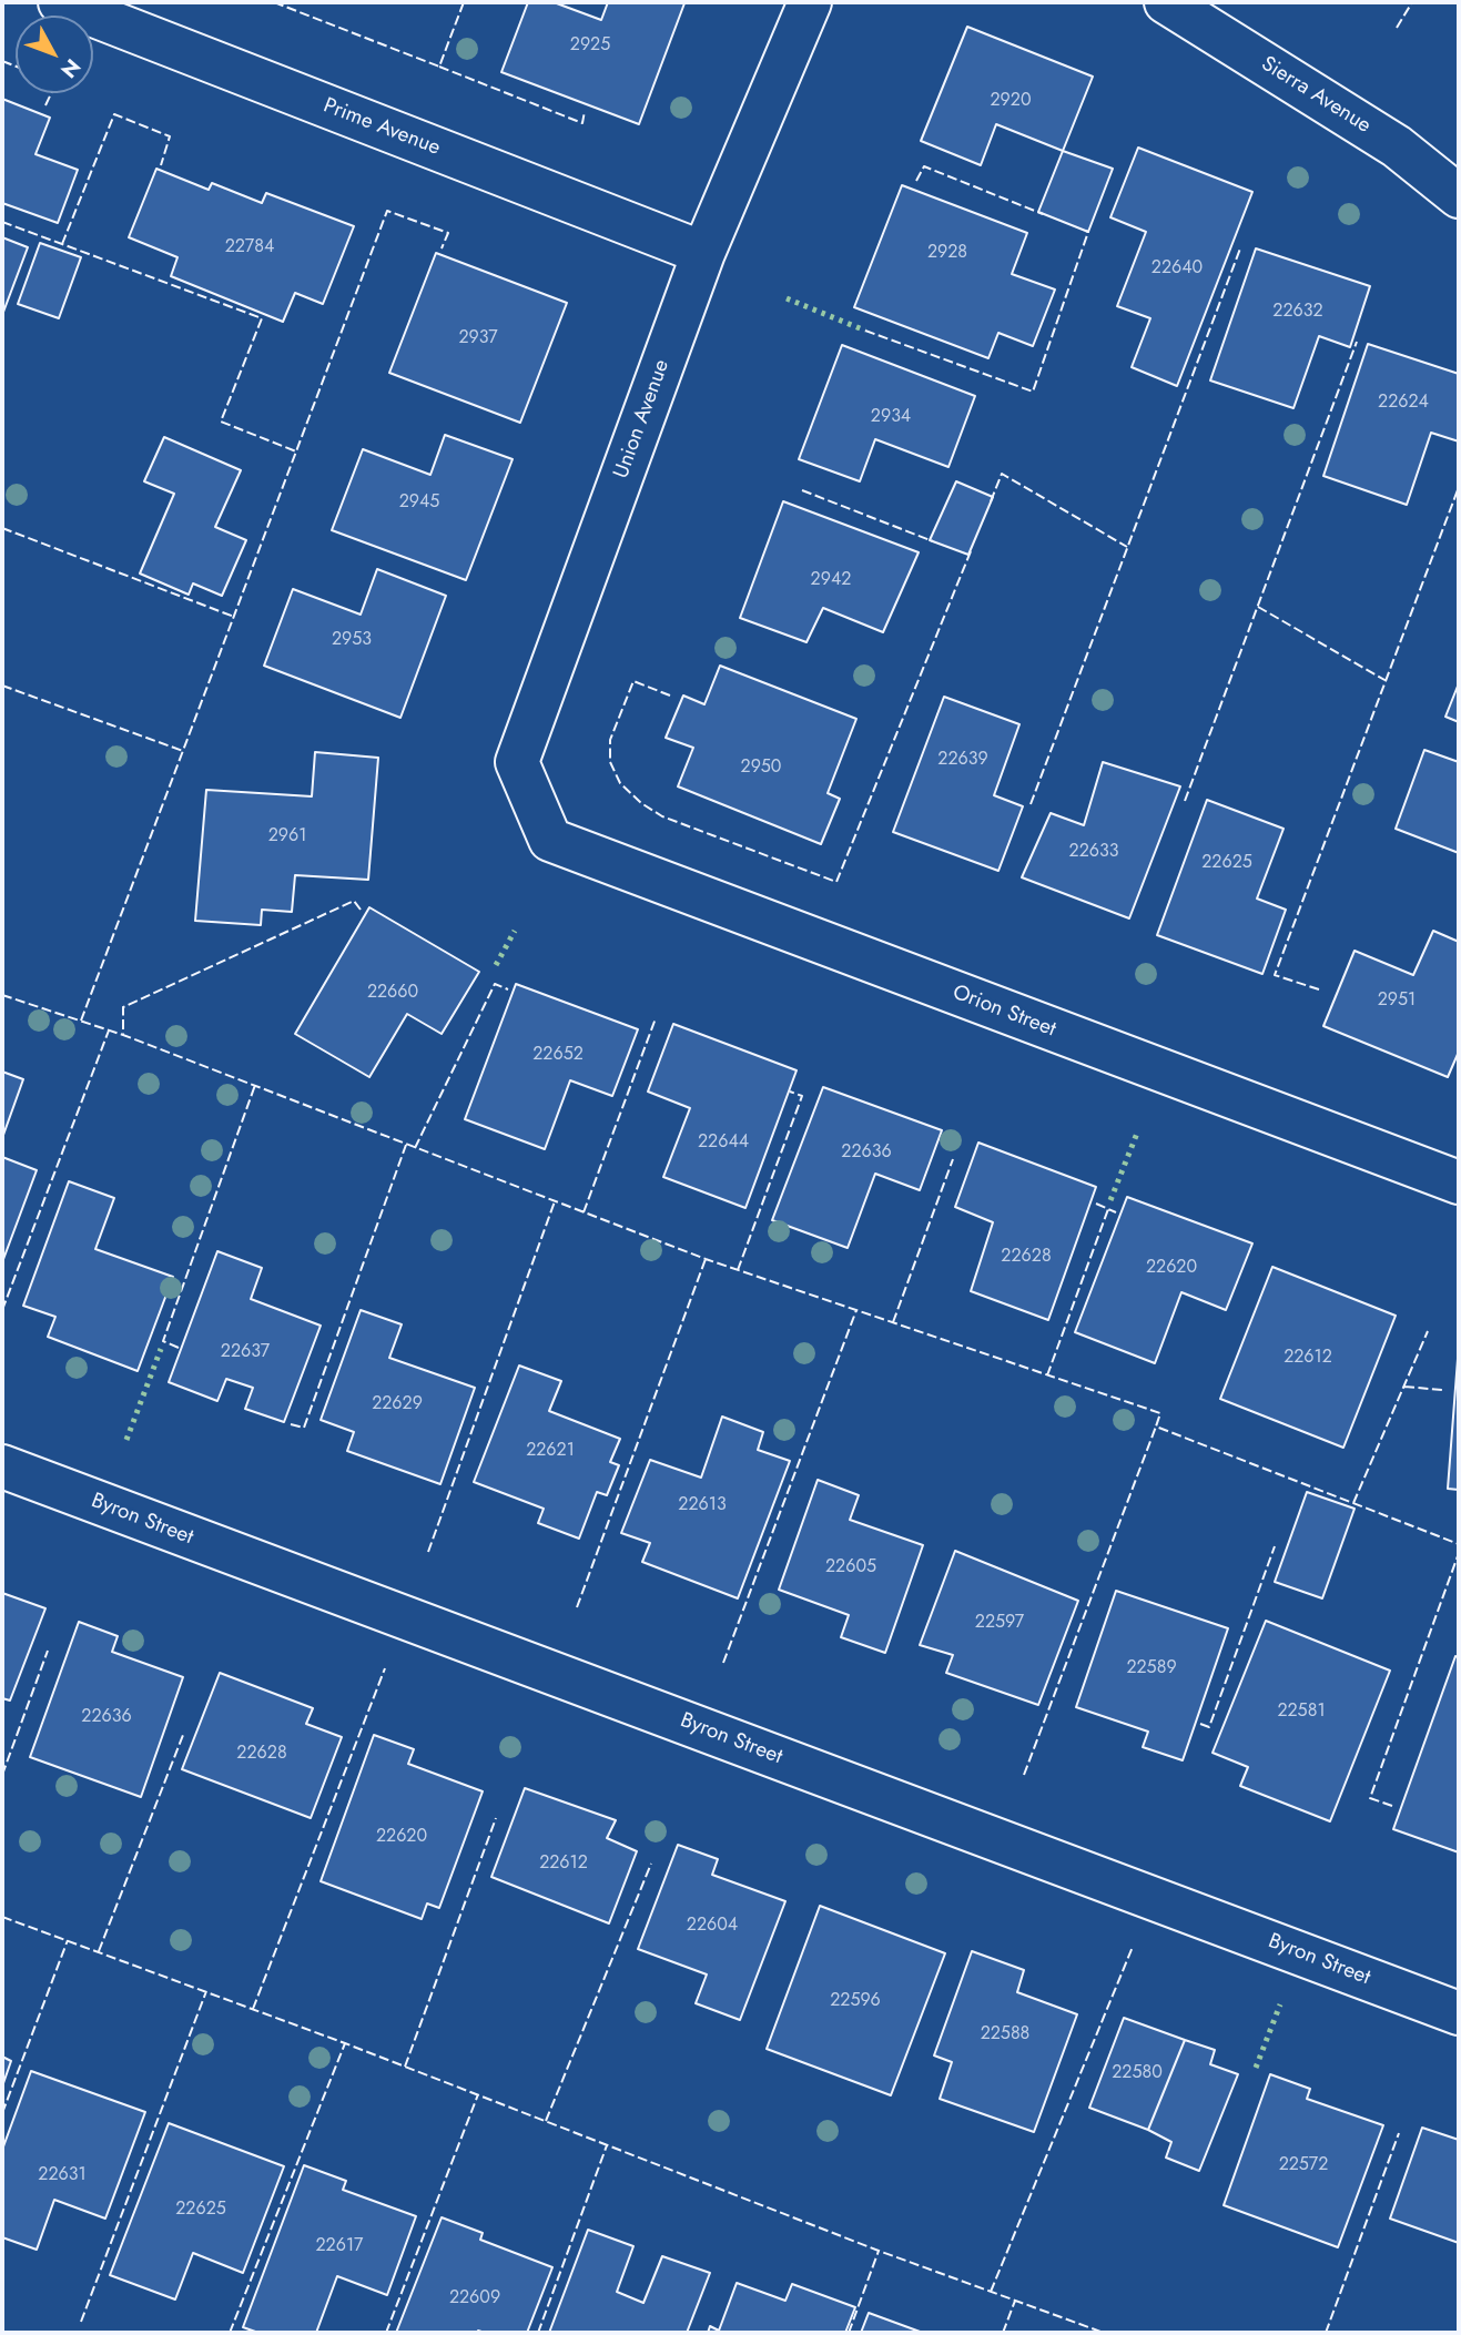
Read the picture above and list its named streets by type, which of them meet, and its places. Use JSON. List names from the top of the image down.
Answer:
{
  "streets": {
    "street": [
      "Sierra Avenue",
      "Prime Avenue",
      "Union Avenue",
      "Orion Street",
      "Byron Street"
    ]
  },
  "crossings": [
    ["Prime Avenue", "Union Avenue"],
    ["Union Avenue", "Orion Street"]
  ],
  "house_numbers": [
    "2925",
    "2920",
    "22784",
    "2928",
    "22640",
    "22632",
    "2937",
    "22624",
    "2934",
    "2945",
    "2942",
    "2953",
    "22639",
    "2950",
    "2961",
    "22633",
    "22625",
    "22660",
    "2951",
    "22652",
    "22644",
    "22636",
    "22628",
    "22620",
    "22637",
    "22612",
    "22629",
    "22621",
    "22613",
    "22605",
    "22597",
    "22589",
    "22581",
    "22636",
    "22628",
    "22620",
    "22612",
    "22604",
    "22596",
    "22588",
    "22580",
    "22572",
    "22631",
    "22625",
    "22617",
    "22609"
  ],
  "north": "bottom right"
}
